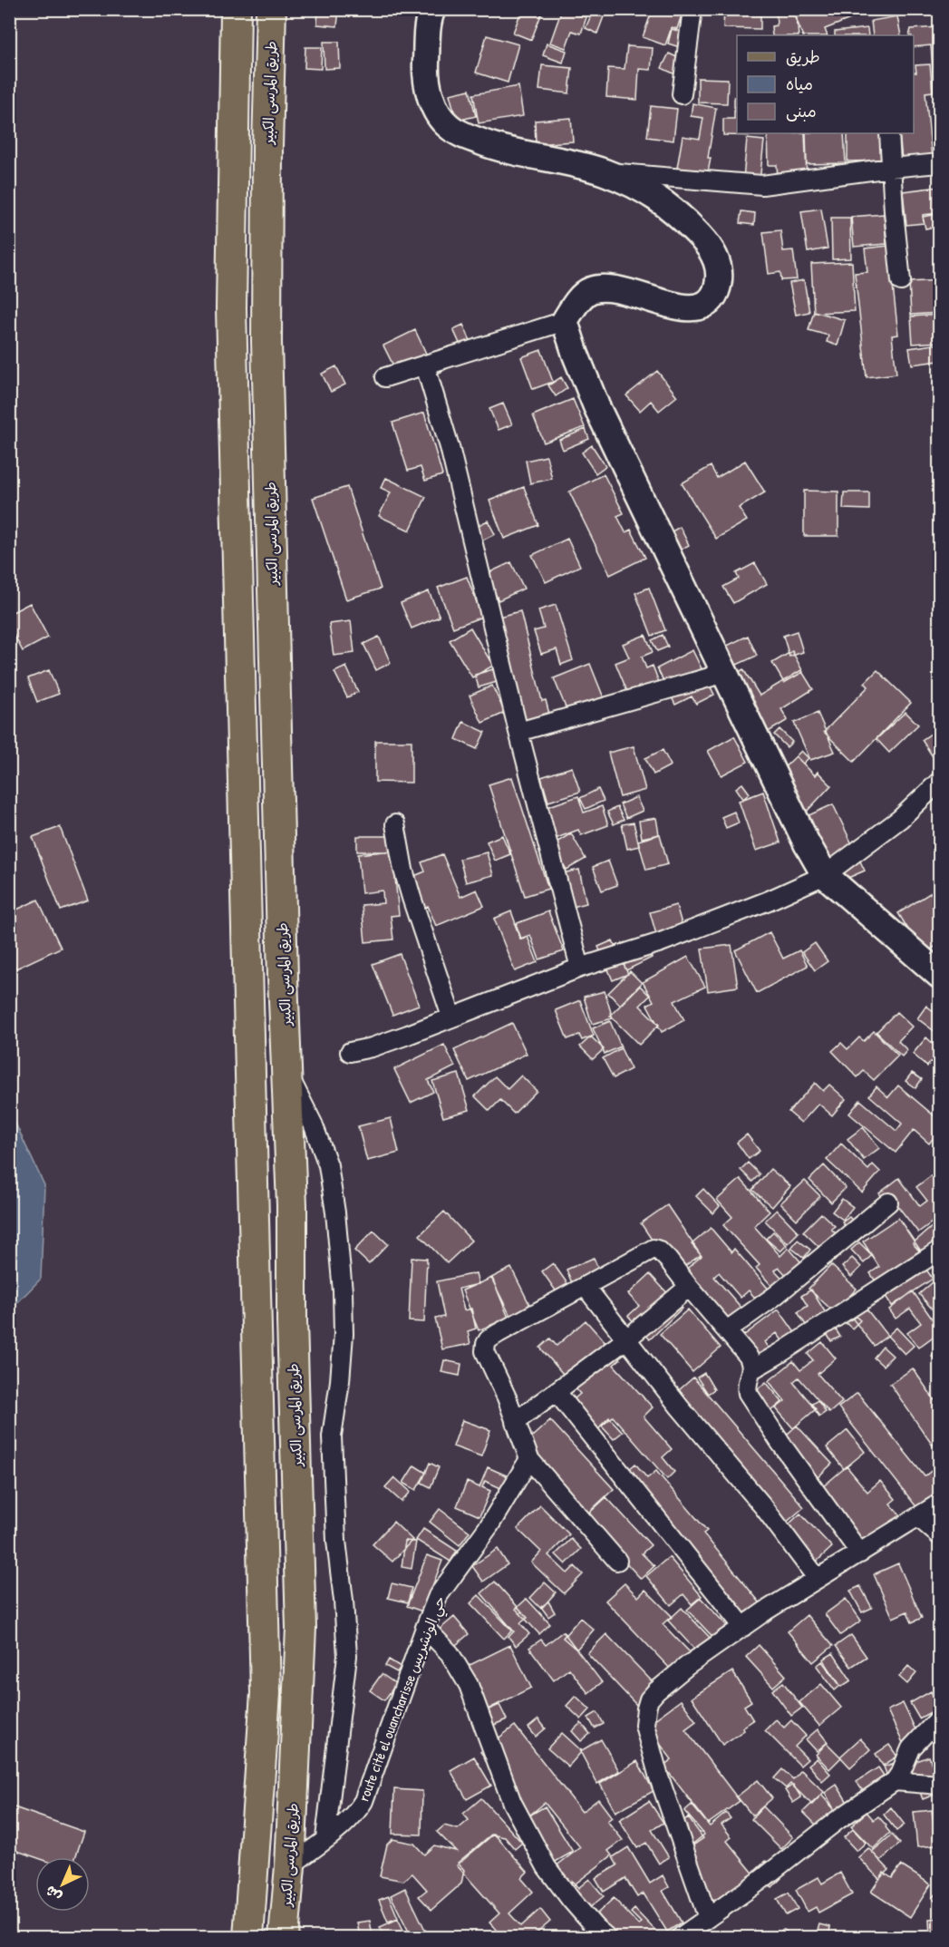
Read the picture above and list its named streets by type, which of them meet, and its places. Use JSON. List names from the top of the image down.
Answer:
{
  "streets": {
    "main road": ["طريق المرسى الكبير"],
    "street": ["route cité el ouancharisse حي الونشريس"]
  },
  "crossings": [
    ["طريق المرسى الكبير", "route cité el ouancharisse حي الونشريس"]
  ],
  "legend": ["طريق", "مياه", "مبنى"],
  "north": "bottom left"
}
